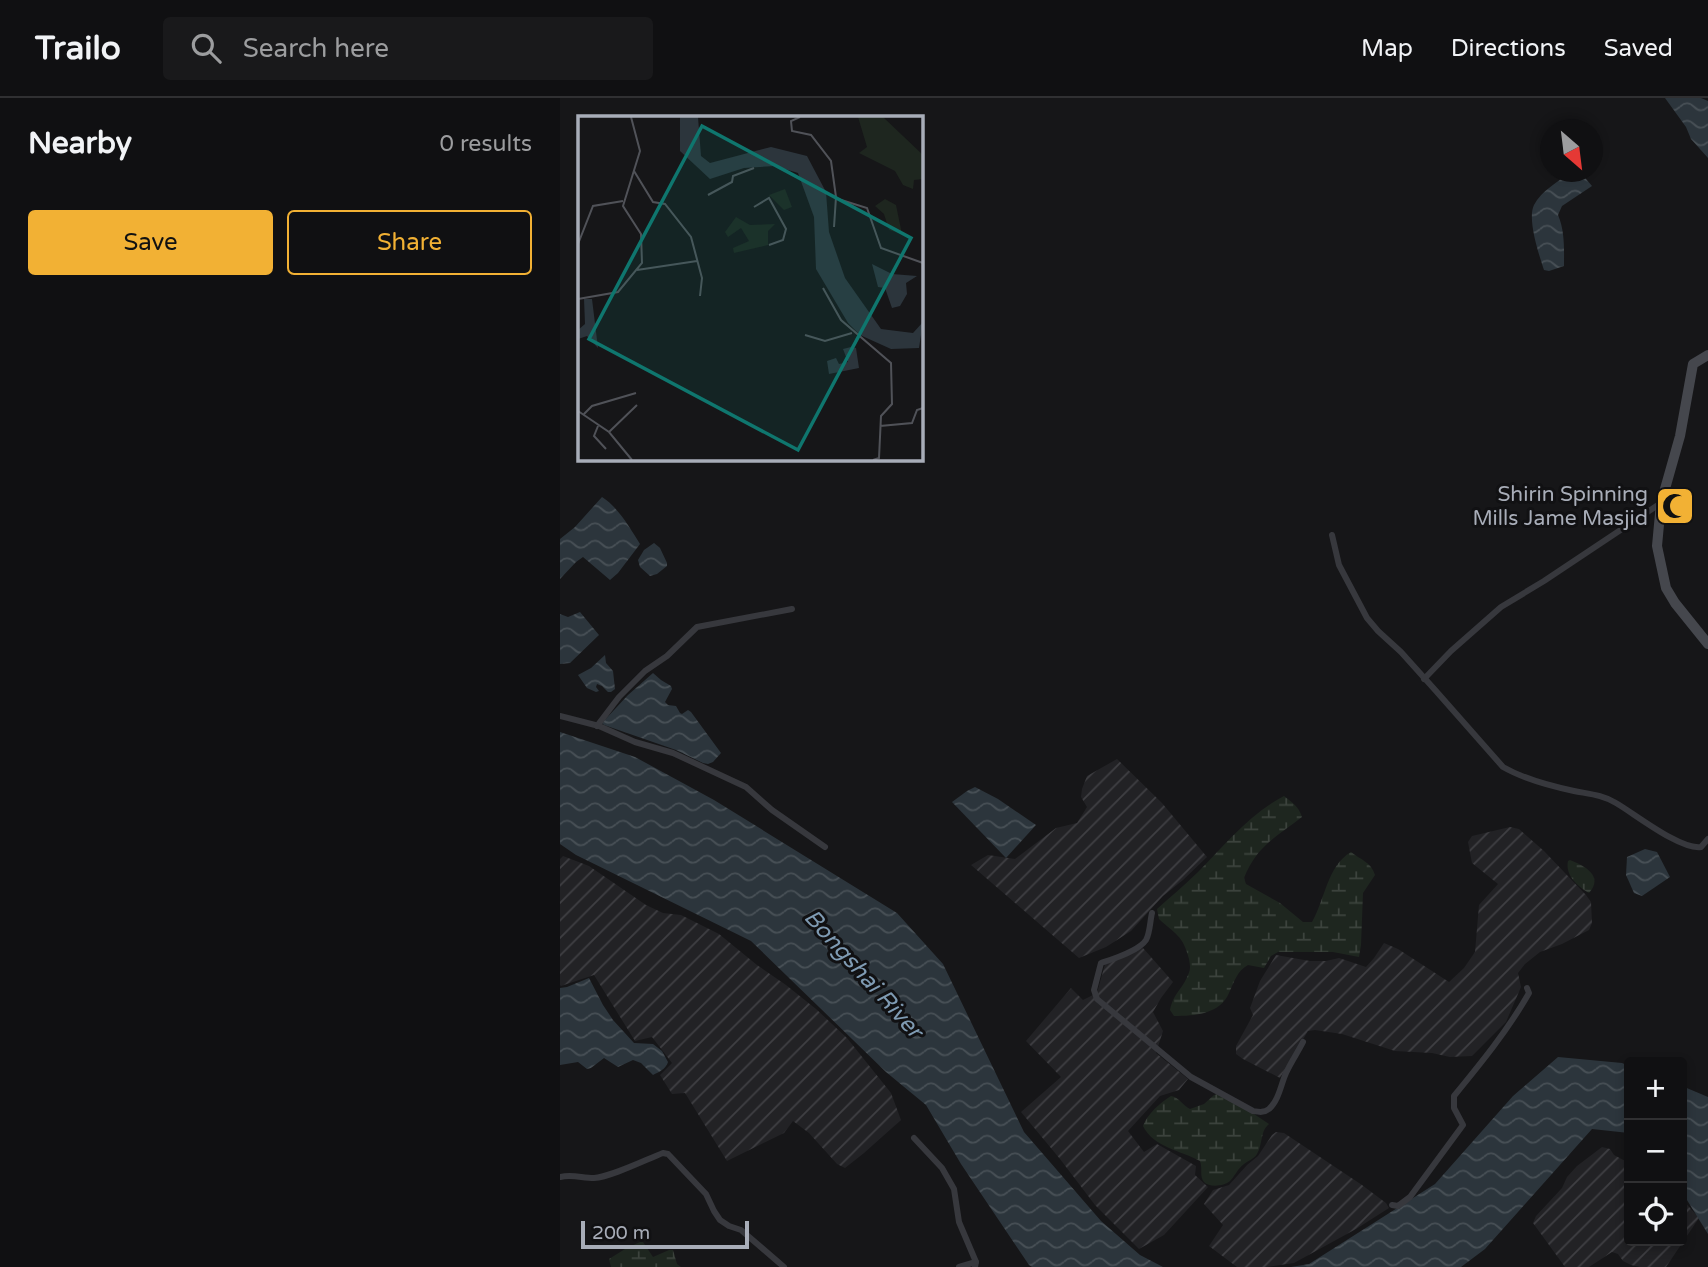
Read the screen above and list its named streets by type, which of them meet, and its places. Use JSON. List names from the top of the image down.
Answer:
{
  "water": ["Bongshai River"],
  "places": {
    "mosque": ["Shirin Spinning Mills Jame Masjid"]
  },
  "scale_bar": "200 m",
  "north": "bottom right",
  "page": {
    "header": "Trailo",
    "search": "Search here",
    "nav": ["Map", "Directions", "Saved"],
    "heading": ["Nearby", "0 results"],
    "buttons": ["Save", "Share"],
    "map_buttons": ["+", "−"],
    "scale": "200 m"
  }
}
